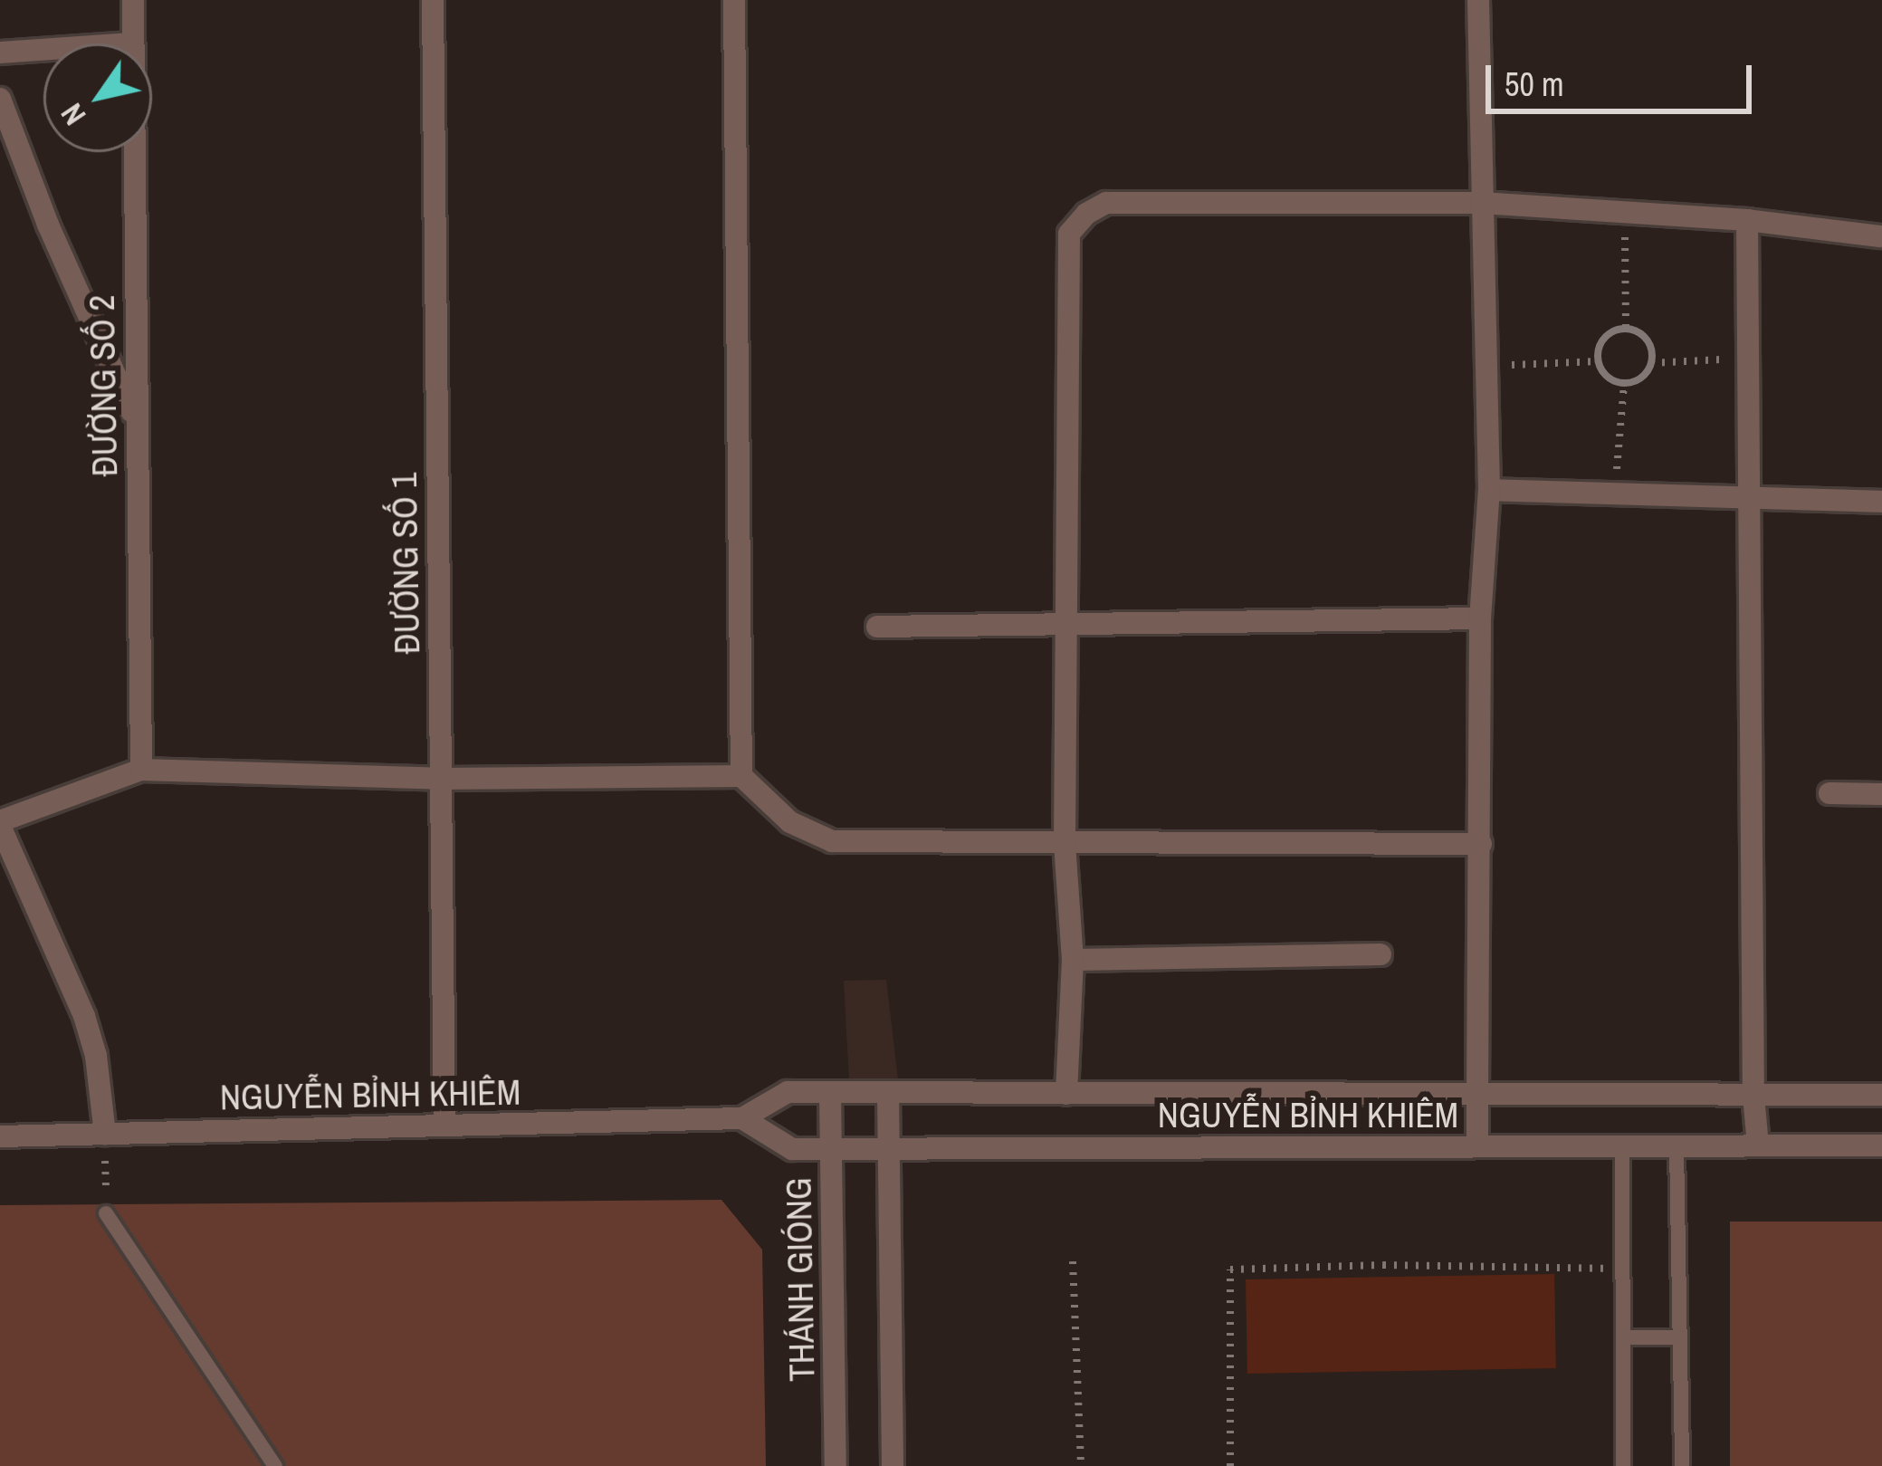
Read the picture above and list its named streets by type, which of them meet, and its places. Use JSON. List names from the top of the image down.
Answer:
{
  "streets": {
    "street": [
      "ĐƯỜNG SỐ 2",
      "ĐƯỜNG SỐ 1",
      "NGUYỄN BỈNH KHIÊM",
      "THÁNH GIÓNG"
    ]
  },
  "crossings": [
    ["ĐƯỜNG SỐ 1", "NGUYỄN BỈNH KHIÊM"],
    ["NGUYỄN BỈNH KHIÊM", "THÁNH GIÓNG"]
  ],
  "scale_bar": "50 m",
  "north": "bottom left"
}
